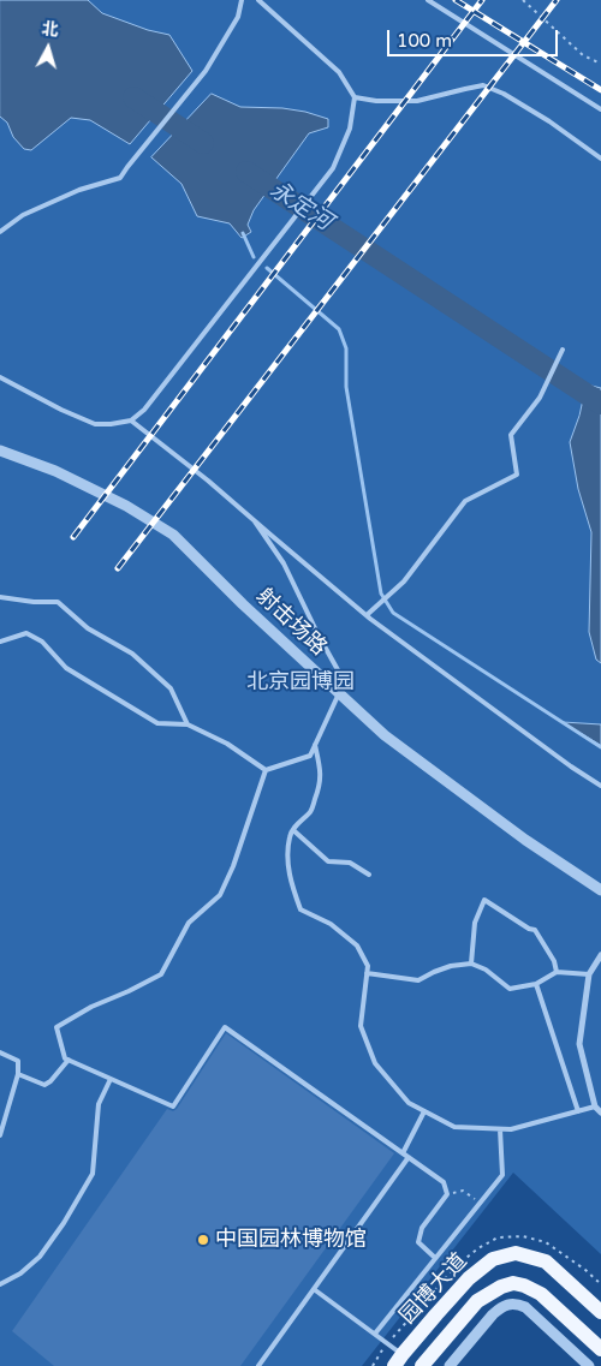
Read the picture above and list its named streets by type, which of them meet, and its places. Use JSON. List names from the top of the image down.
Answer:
{
  "streets": {
    "main road": ["园博大道"],
    "street": ["射击场路"]
  },
  "water": ["永定河"],
  "parks": ["北京园博园"],
  "places": ["中国园林博物馆"],
  "scale_bar": "100 m",
  "north": "top"
}
